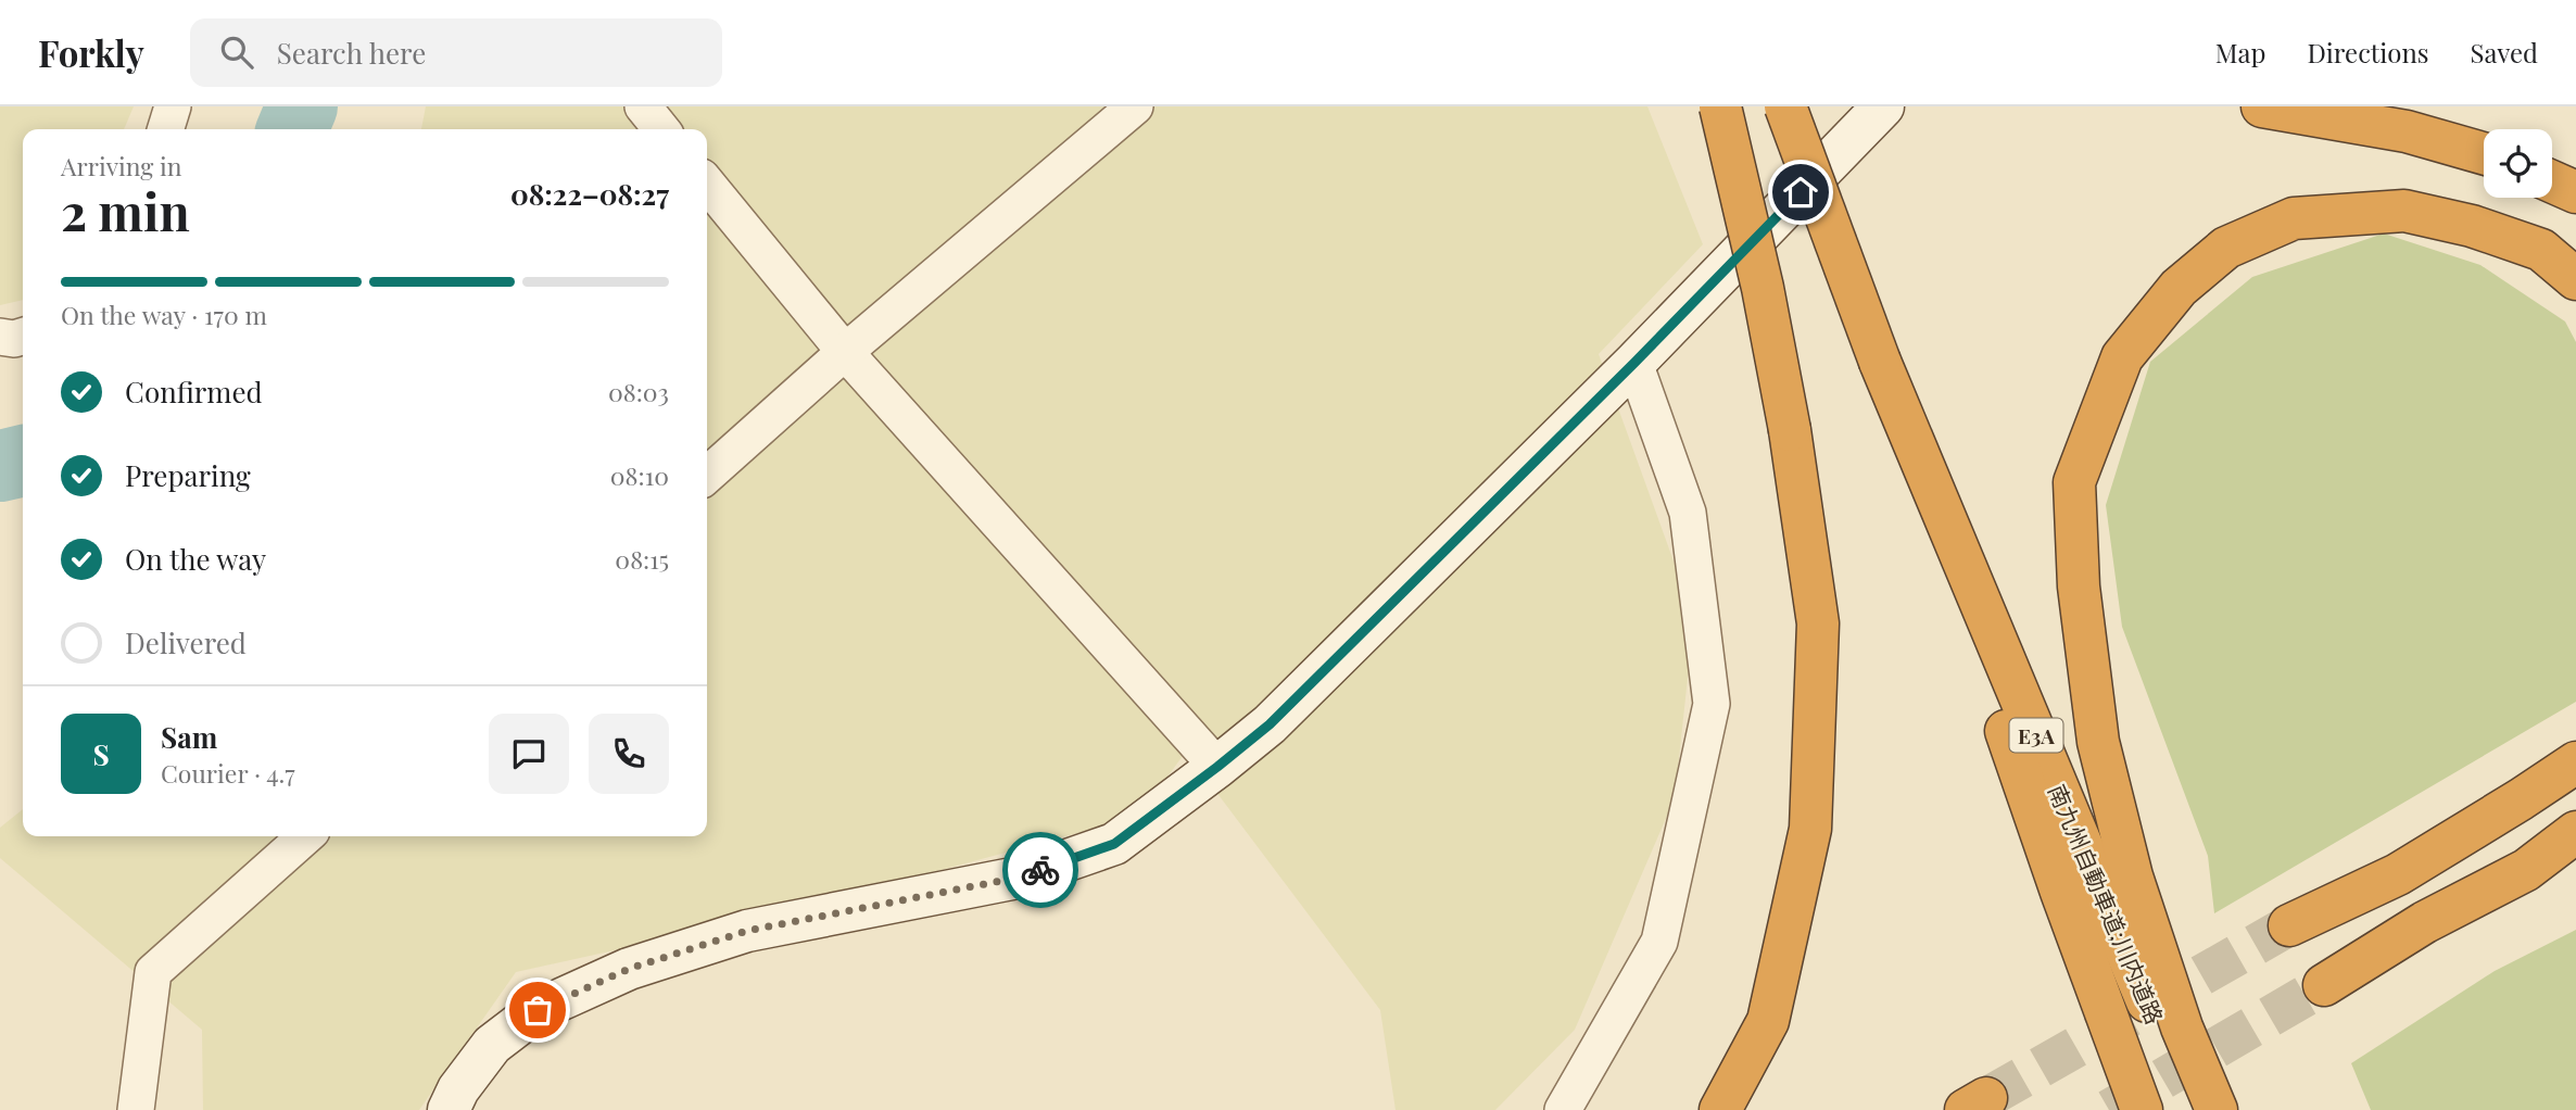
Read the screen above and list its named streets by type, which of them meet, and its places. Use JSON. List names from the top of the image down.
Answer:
{
  "streets": {
    "highway": ["E3A", "南九州自動車道;川内道路"]
  },
  "page": {
    "header": "Forkly",
    "search": "Search here",
    "nav": ["Map", "Directions", "Saved"],
    "heading": ["2 min", "Arriving in", "08:22–08:27"],
    "panel": ["Sam", "Courier · 4.7"],
    "bar": "On the way · 170 m",
    "list": [
      ["Confirmed", "08:03"],
      ["Preparing", "08:10"],
      ["On the way", "08:15"],
      "Delivered"
    ],
    "round": "S"
  }
}
